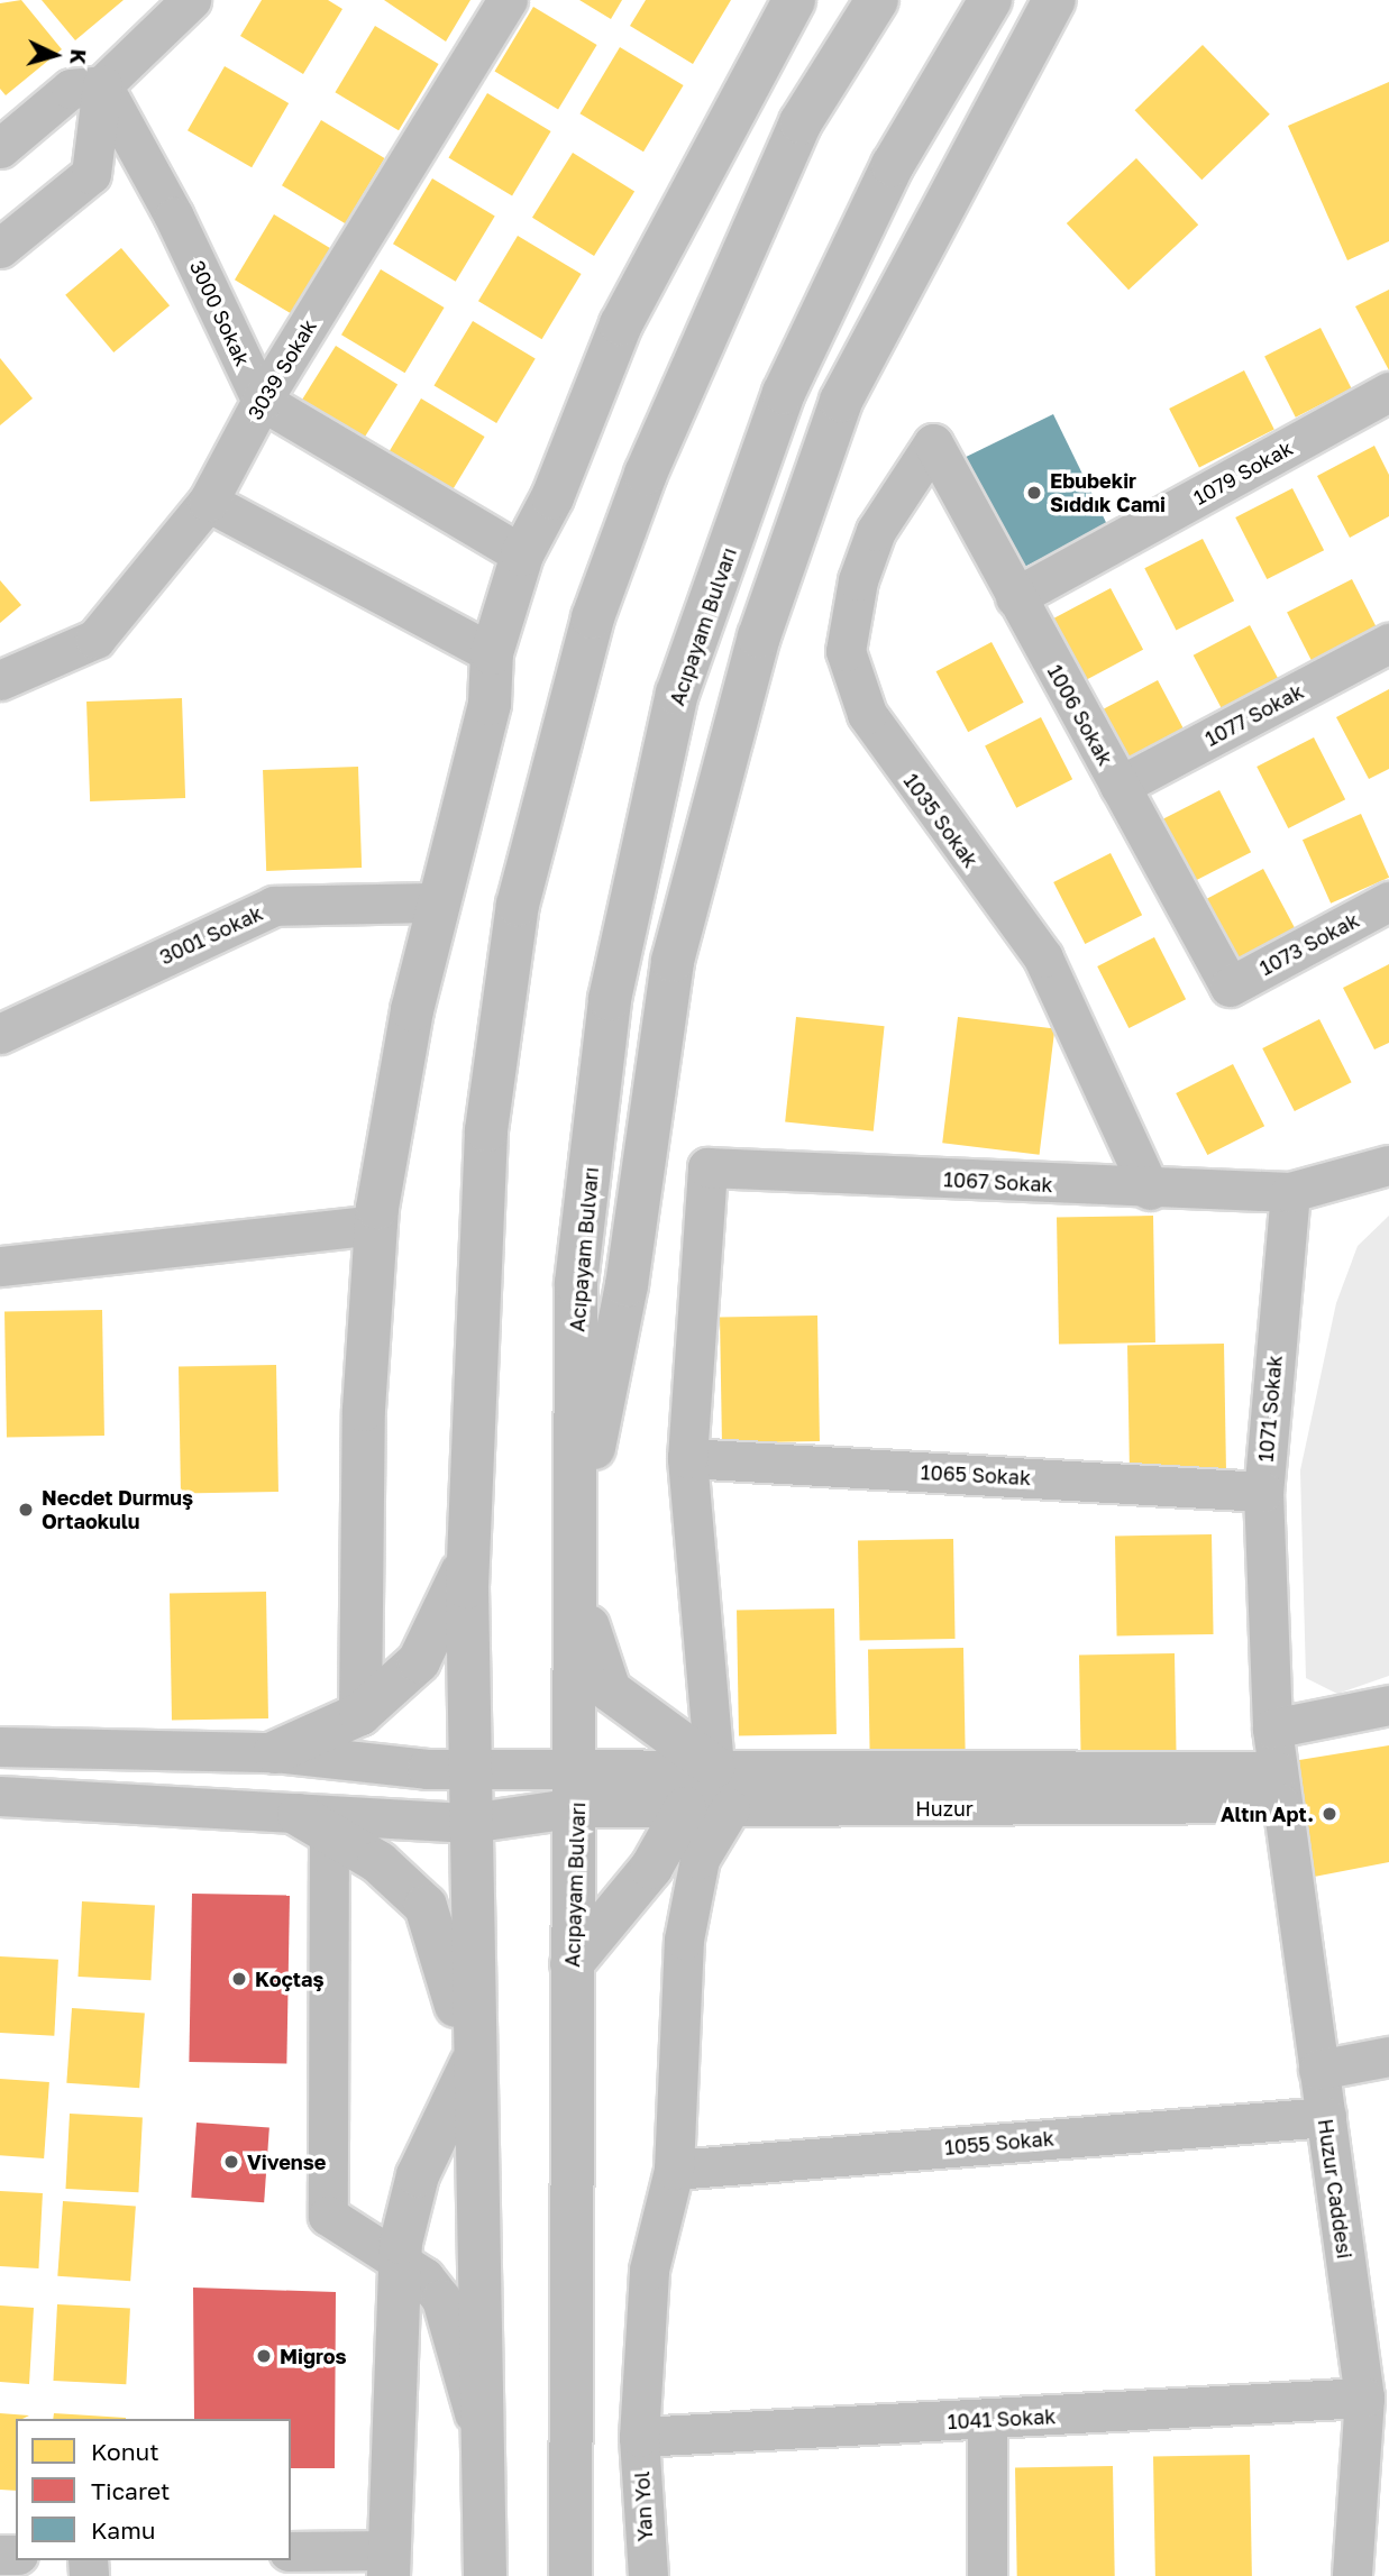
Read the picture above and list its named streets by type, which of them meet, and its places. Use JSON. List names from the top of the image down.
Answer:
{
  "streets": {
    "main road": ["Acıpayam Bulvarı"],
    "street": [
      "3000 Sokak",
      "3039 Sokak",
      "1079 Sokak",
      "1006 Sokak",
      "1077 Sokak",
      "1035 Sokak",
      "3001 Sokak",
      "1073 Sokak",
      "1067 Sokak",
      "1071 Sokak",
      "1065 Sokak",
      "Huzur",
      "1055 Sokak",
      "Huzur Caddesi",
      "1041 Sokak",
      "Yan Yol"
    ]
  },
  "crossings": [
    ["3000 Sokak", "3039 Sokak"],
    ["1079 Sokak", "1006 Sokak"],
    ["Acıpayam Bulvarı", "Huzur"],
    ["1006 Sokak", "1077 Sokak"],
    ["1006 Sokak", "1035 Sokak"],
    ["1006 Sokak", "1073 Sokak"],
    ["1035 Sokak", "1067 Sokak"],
    ["1067 Sokak", "1071 Sokak"],
    ["1067 Sokak", "1065 Sokak"],
    ["1071 Sokak", "1065 Sokak"],
    ["Huzur", "Huzur Caddesi"],
    ["Huzur", "Yan Yol"],
    ["1055 Sokak", "Huzur Caddesi"],
    ["1055 Sokak", "Yan Yol"],
    ["Huzur Caddesi", "1041 Sokak"],
    ["1041 Sokak", "Yan Yol"]
  ],
  "places": [
    "Ebubekir Sıddık Cami",
    "Necdet Durmuş Ortaokulu",
    "Altın Apt.",
    "Koçtaş",
    "Vivense",
    "Migros"
  ],
  "legend": ["Konut", "Ticaret", "Kamu"],
  "north": "right"
}
